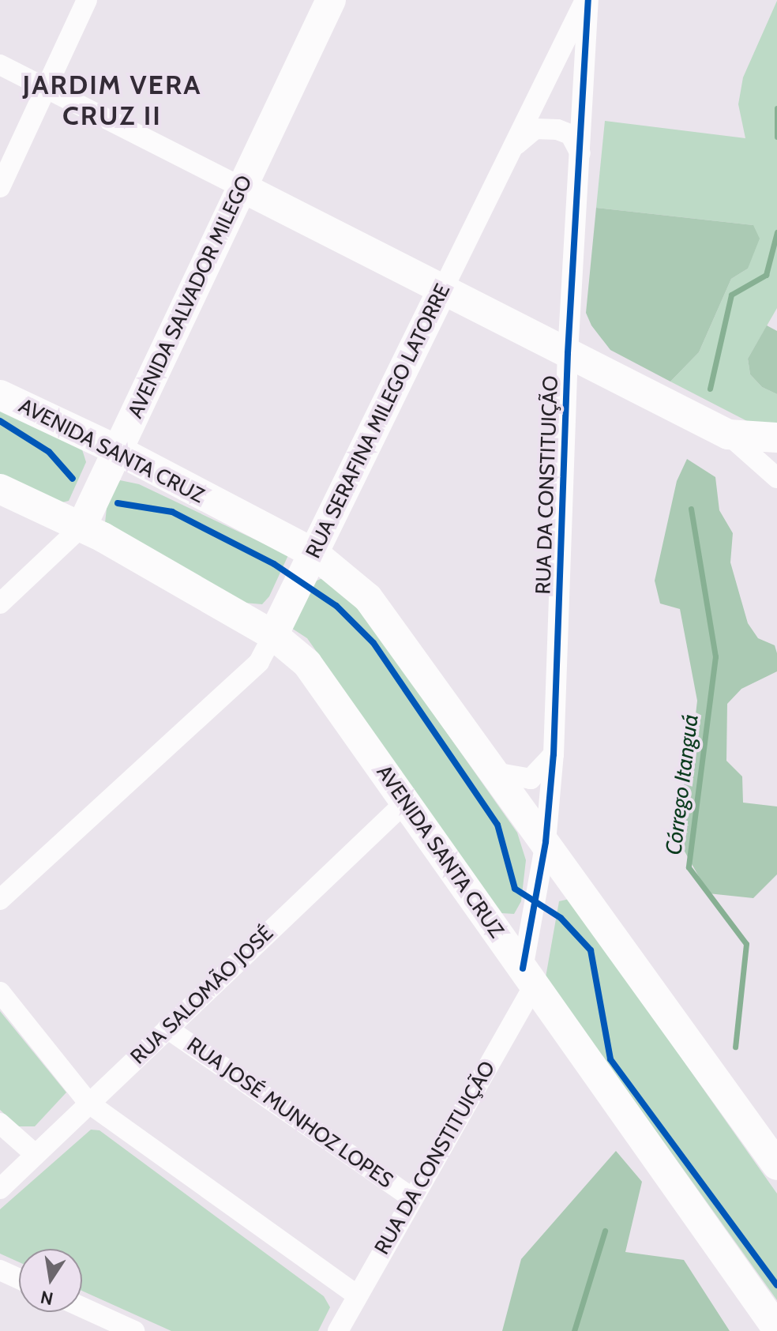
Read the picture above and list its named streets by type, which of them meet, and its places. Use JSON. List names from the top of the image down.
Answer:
{
  "streets": {
    "main road": ["AVENIDA SALVADOR MILEGO", "RUA SERAFINA MILEGO LATORRE", "AVENIDA SANTA CRUZ"],
    "street": ["RUA DA CONSTITUIÇÃO", "RUA SALOMÃO JOSÉ", "RUA JOSÉ MUNHOZ LOPES"]
  },
  "crossings": [
    ["AVENIDA SALVADOR MILEGO", "AVENIDA SANTA CRUZ"],
    ["RUA SERAFINA MILEGO LATORRE", "AVENIDA SANTA CRUZ"],
    ["RUA SERAFINA MILEGO LATORRE", "RUA DA CONSTITUIÇÃO"],
    ["AVENIDA SANTA CRUZ", "RUA DA CONSTITUIÇÃO"],
    ["AVENIDA SANTA CRUZ", "RUA SALOMÃO JOSÉ"],
    ["RUA DA CONSTITUIÇÃO", "RUA JOSÉ MUNHOZ LOPES"],
    ["RUA SALOMÃO JOSÉ", "RUA JOSÉ MUNHOZ LOPES"]
  ],
  "districts": ["JARDIM VERA CRUZ II"],
  "water": ["Córrego Itanguá"],
  "north": "bottom"
}
